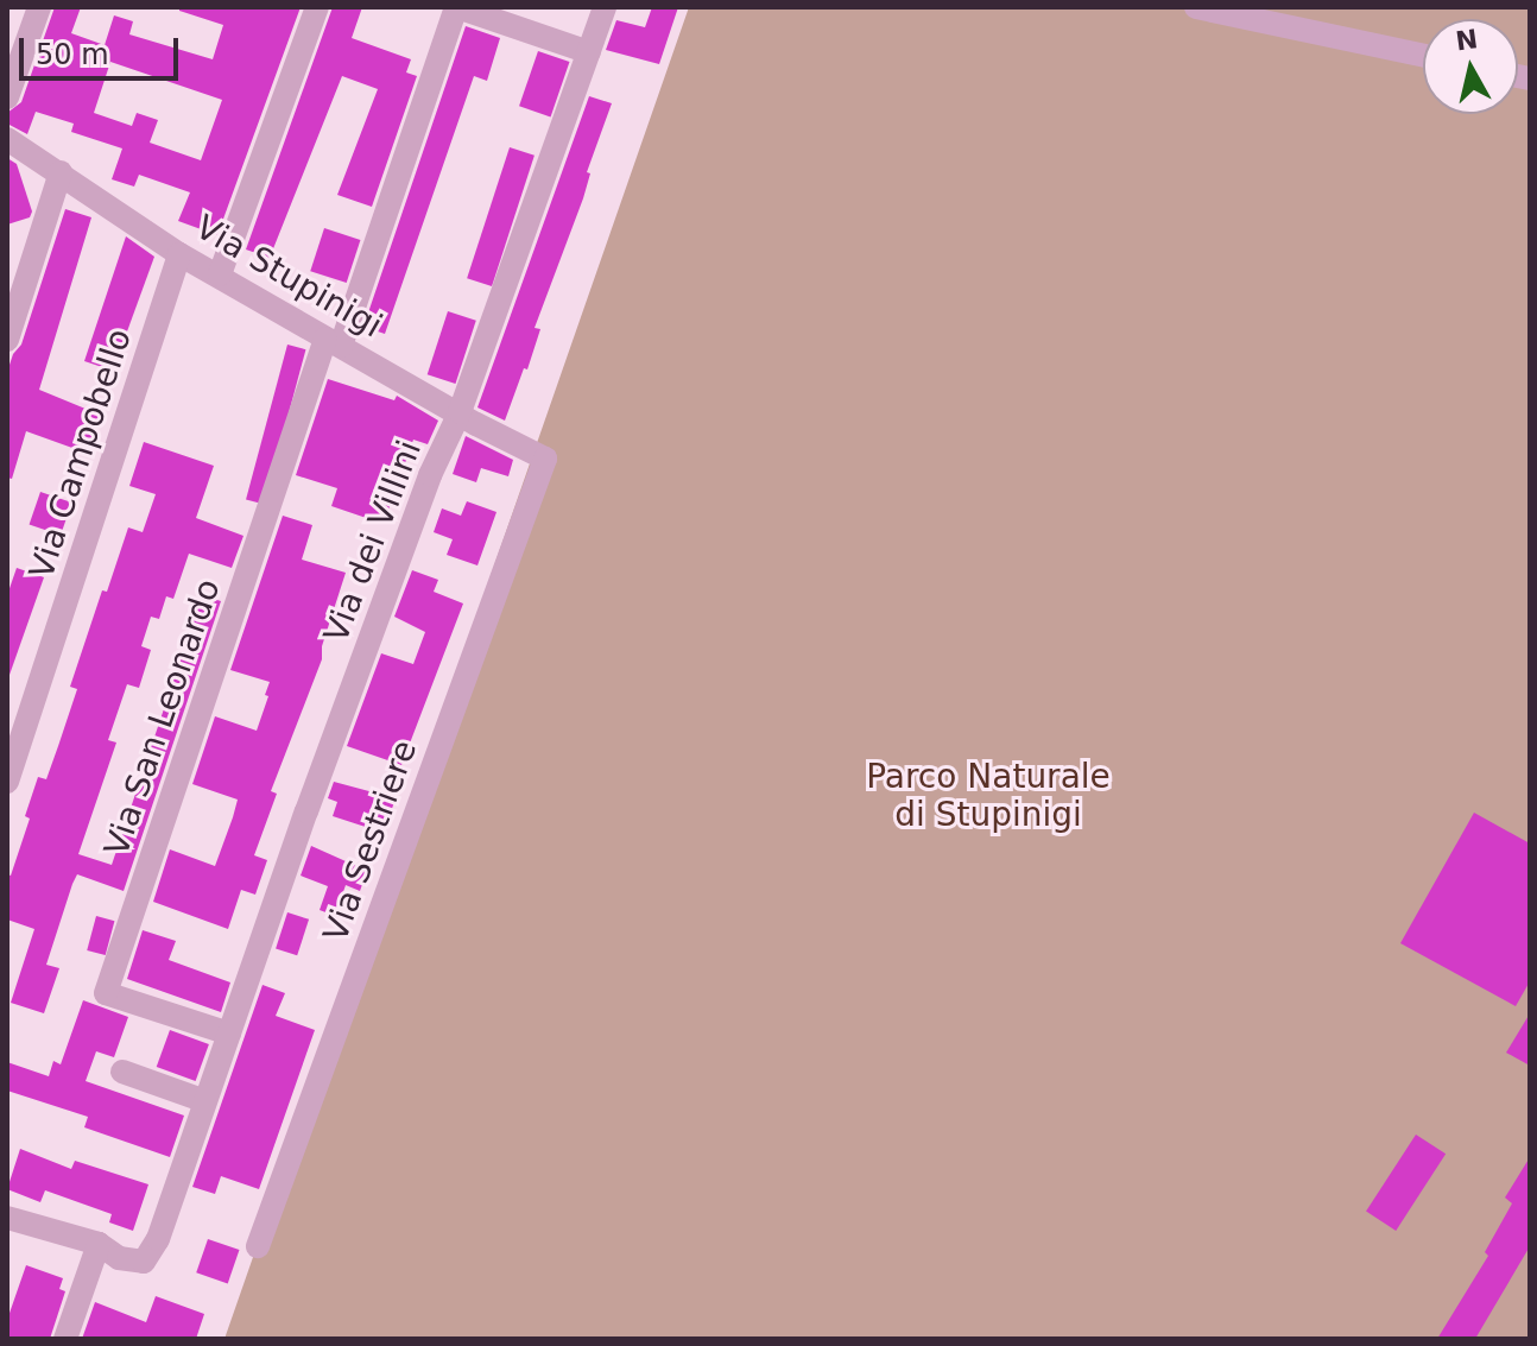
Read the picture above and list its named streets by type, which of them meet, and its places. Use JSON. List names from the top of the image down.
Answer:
{
  "streets": {
    "street": [
      "Via Stupinigi",
      "Via Campobello",
      "Via dei Villini",
      "Via San Leonardo",
      "Via Sestriere"
    ]
  },
  "crossings": [
    ["Via Stupinigi", "Via Campobello"],
    ["Via Stupinigi", "Via dei Villini"],
    ["Via Stupinigi", "Via San Leonardo"],
    ["Via Stupinigi", "Via Sestriere"],
    ["Via dei Villini", "Via San Leonardo"]
  ],
  "parks": ["Parco Naturale di Stupinigi"],
  "scale_bar": "50 m",
  "north": "top"
}
